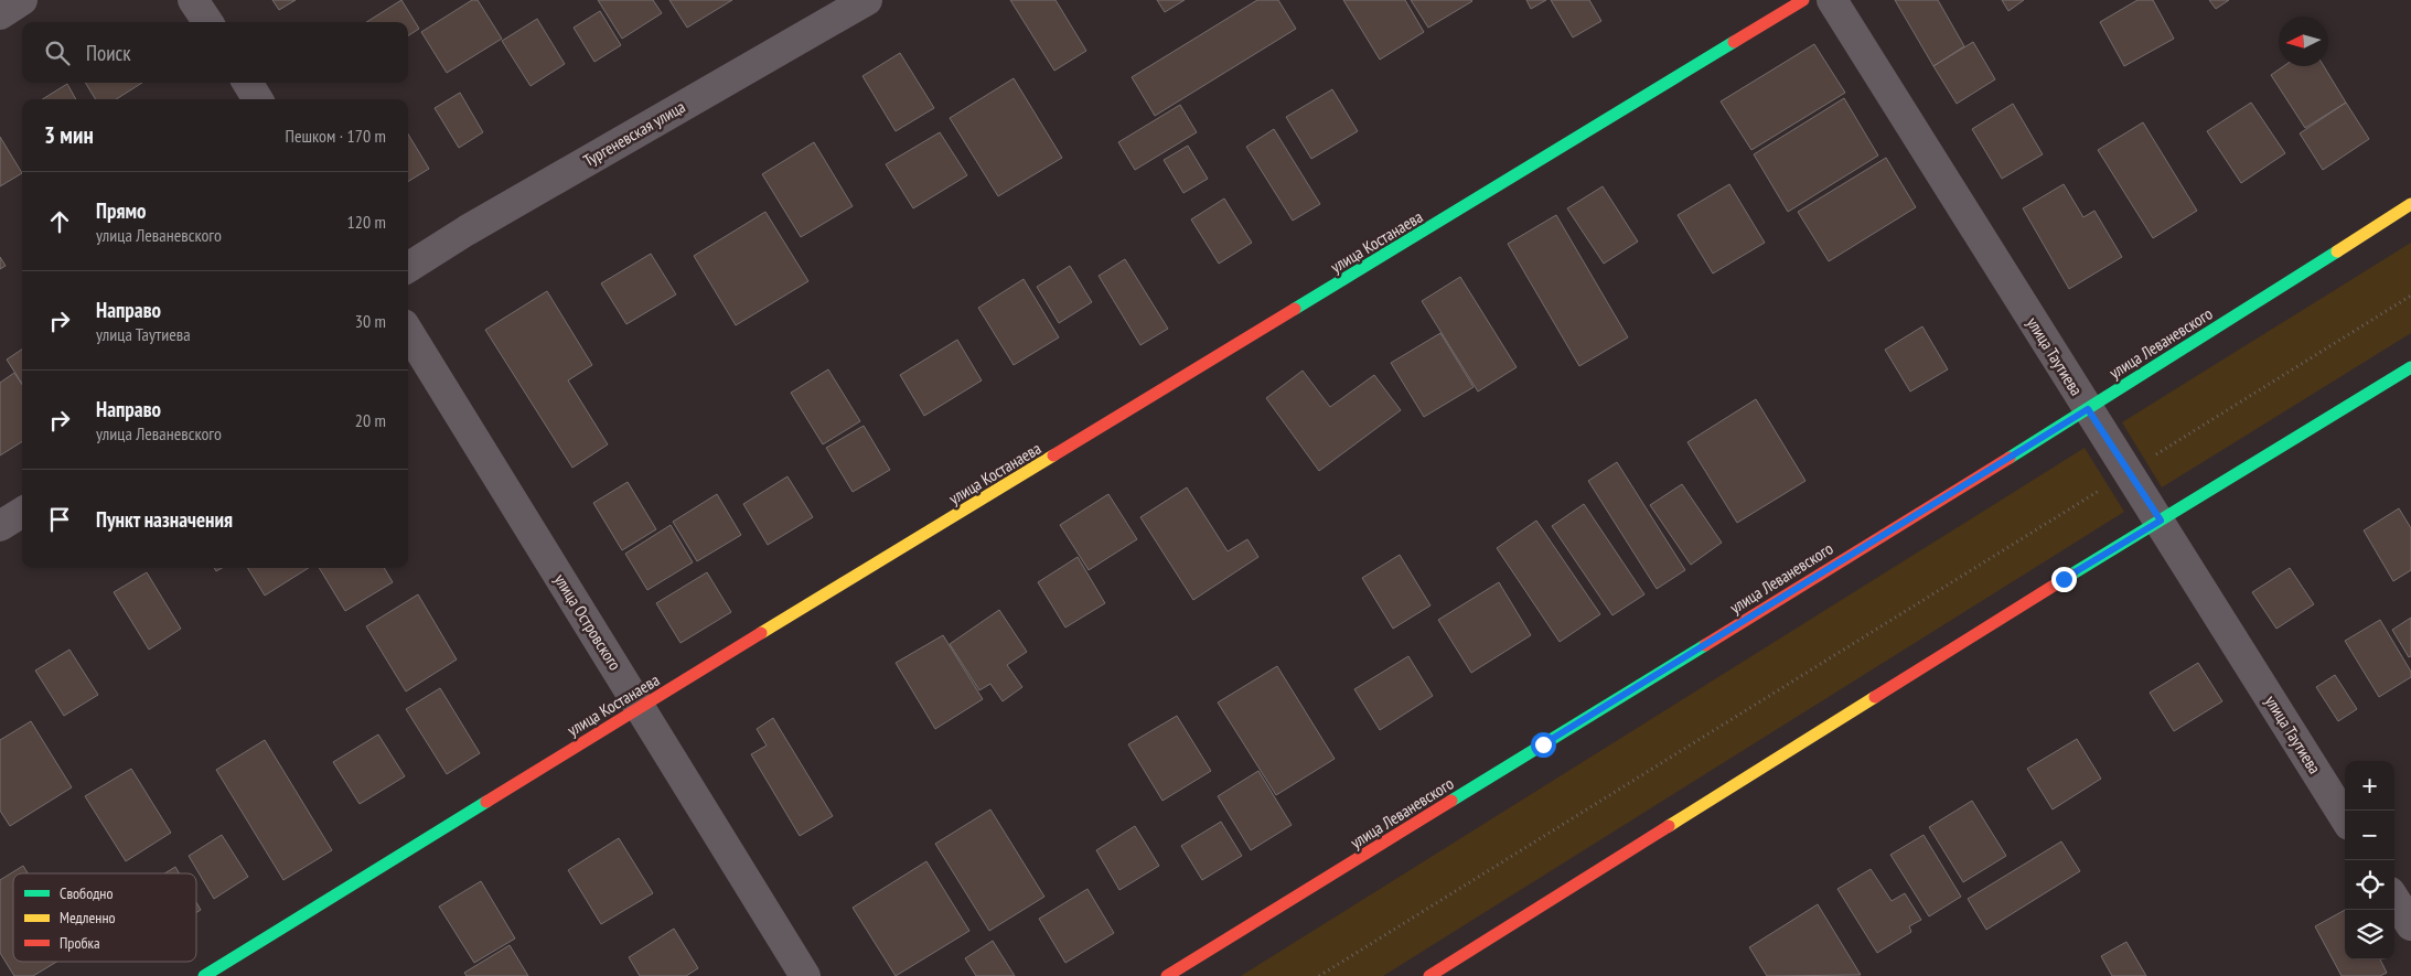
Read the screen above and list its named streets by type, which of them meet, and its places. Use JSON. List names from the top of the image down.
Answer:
{
  "streets": {
    "street": [
      "Тургеневская улица",
      "улица Костанаева",
      "улица Леваневского",
      "улица Таутиева",
      "улица Островского"
    ]
  },
  "crossings": [
    ["улица Костанаева", "улица Островского"],
    ["улица Леваневского", "улица Таутиева"]
  ],
  "legend": ["Свободно", "Медленно", "Пробка"],
  "north": "left",
  "page": {
    "search": "Поиск",
    "heading": ["3 мин", "Пешком · 170 m"],
    "list": [
      ["Прямо", "улица Леваневского", "120 m"],
      ["Направо", "улица Таутиева", "30 m"],
      ["Направо", "улица Леваневского", "20 m"],
      "Пункт назначения"
    ],
    "map_buttons": ["+", "−"]
  }
}
